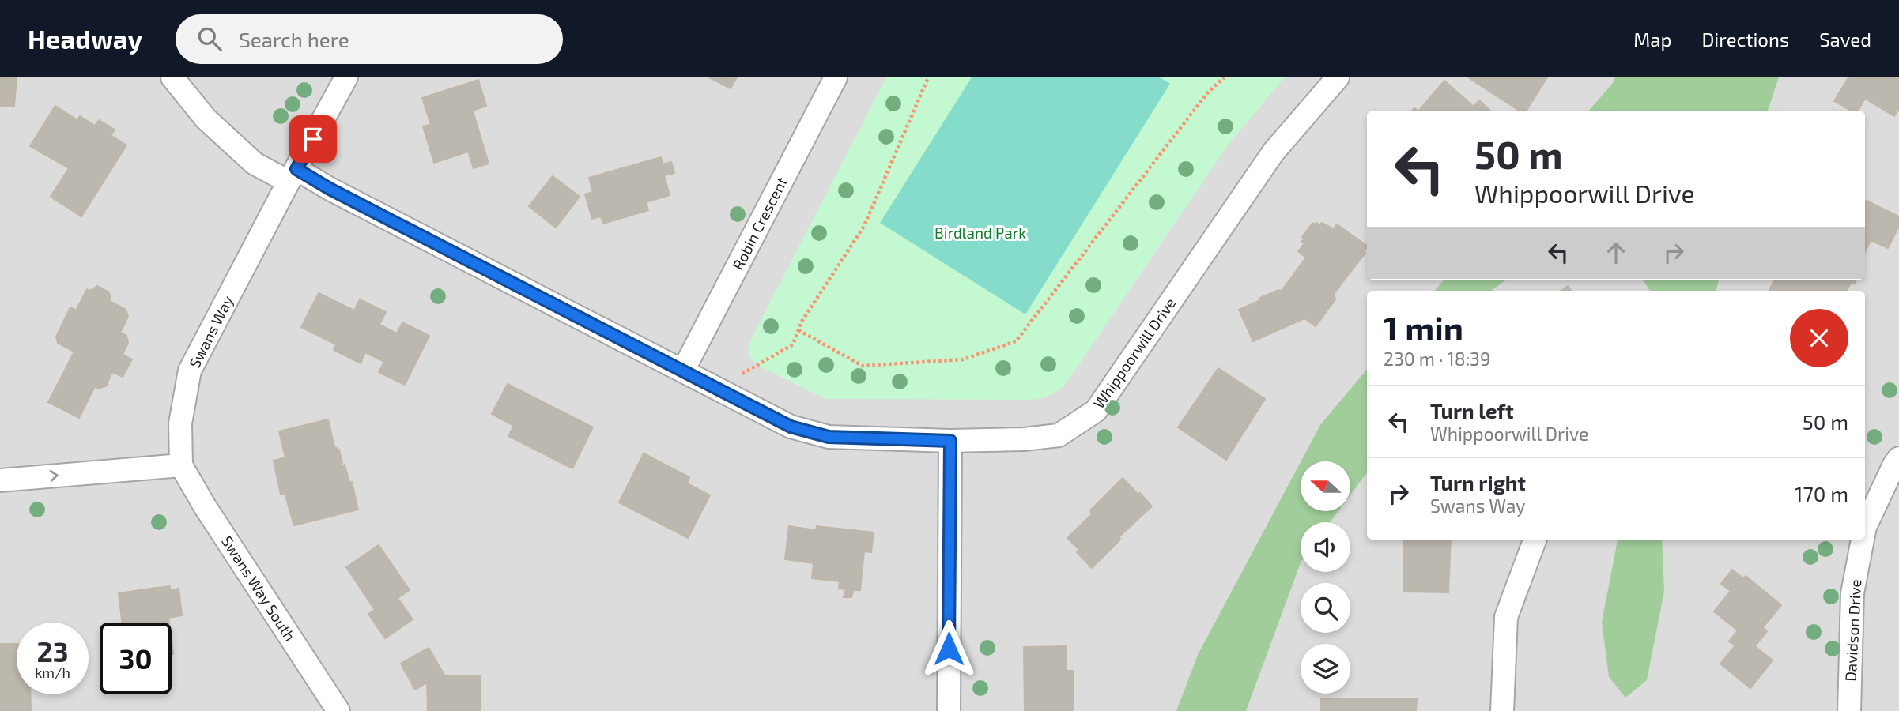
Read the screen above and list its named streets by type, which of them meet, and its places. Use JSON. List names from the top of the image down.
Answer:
{
  "streets": {
    "street": [
      "Robin Crescent",
      "Swans Way",
      "Whippoorwill Drive",
      "Swans Way South",
      "Davidson Drive"
    ]
  },
  "crossings": [
    ["Robin Crescent", "Whippoorwill Drive"],
    ["Swans Way", "Whippoorwill Drive"],
    ["Swans Way", "Swans Way South"]
  ],
  "parks": ["Birdland Park"],
  "north": "left",
  "page": {
    "header": "Headway",
    "search": "Search here",
    "nav": ["Map", "Directions", "Saved"],
    "turn": ["50 m", "Whippoorwill Drive"],
    "heading": ["1 min", "230 m · 18:39"],
    "list": [
      {
        "name": "Turn left",
        "note": "Whippoorwill Drive",
        "value": "50 m"
      },
      {
        "name": "Turn right",
        "note": "Swans Way",
        "value": "170 m"
      }
    ],
    "speed": "23 km/h",
    "limit": "30"
  }
}
